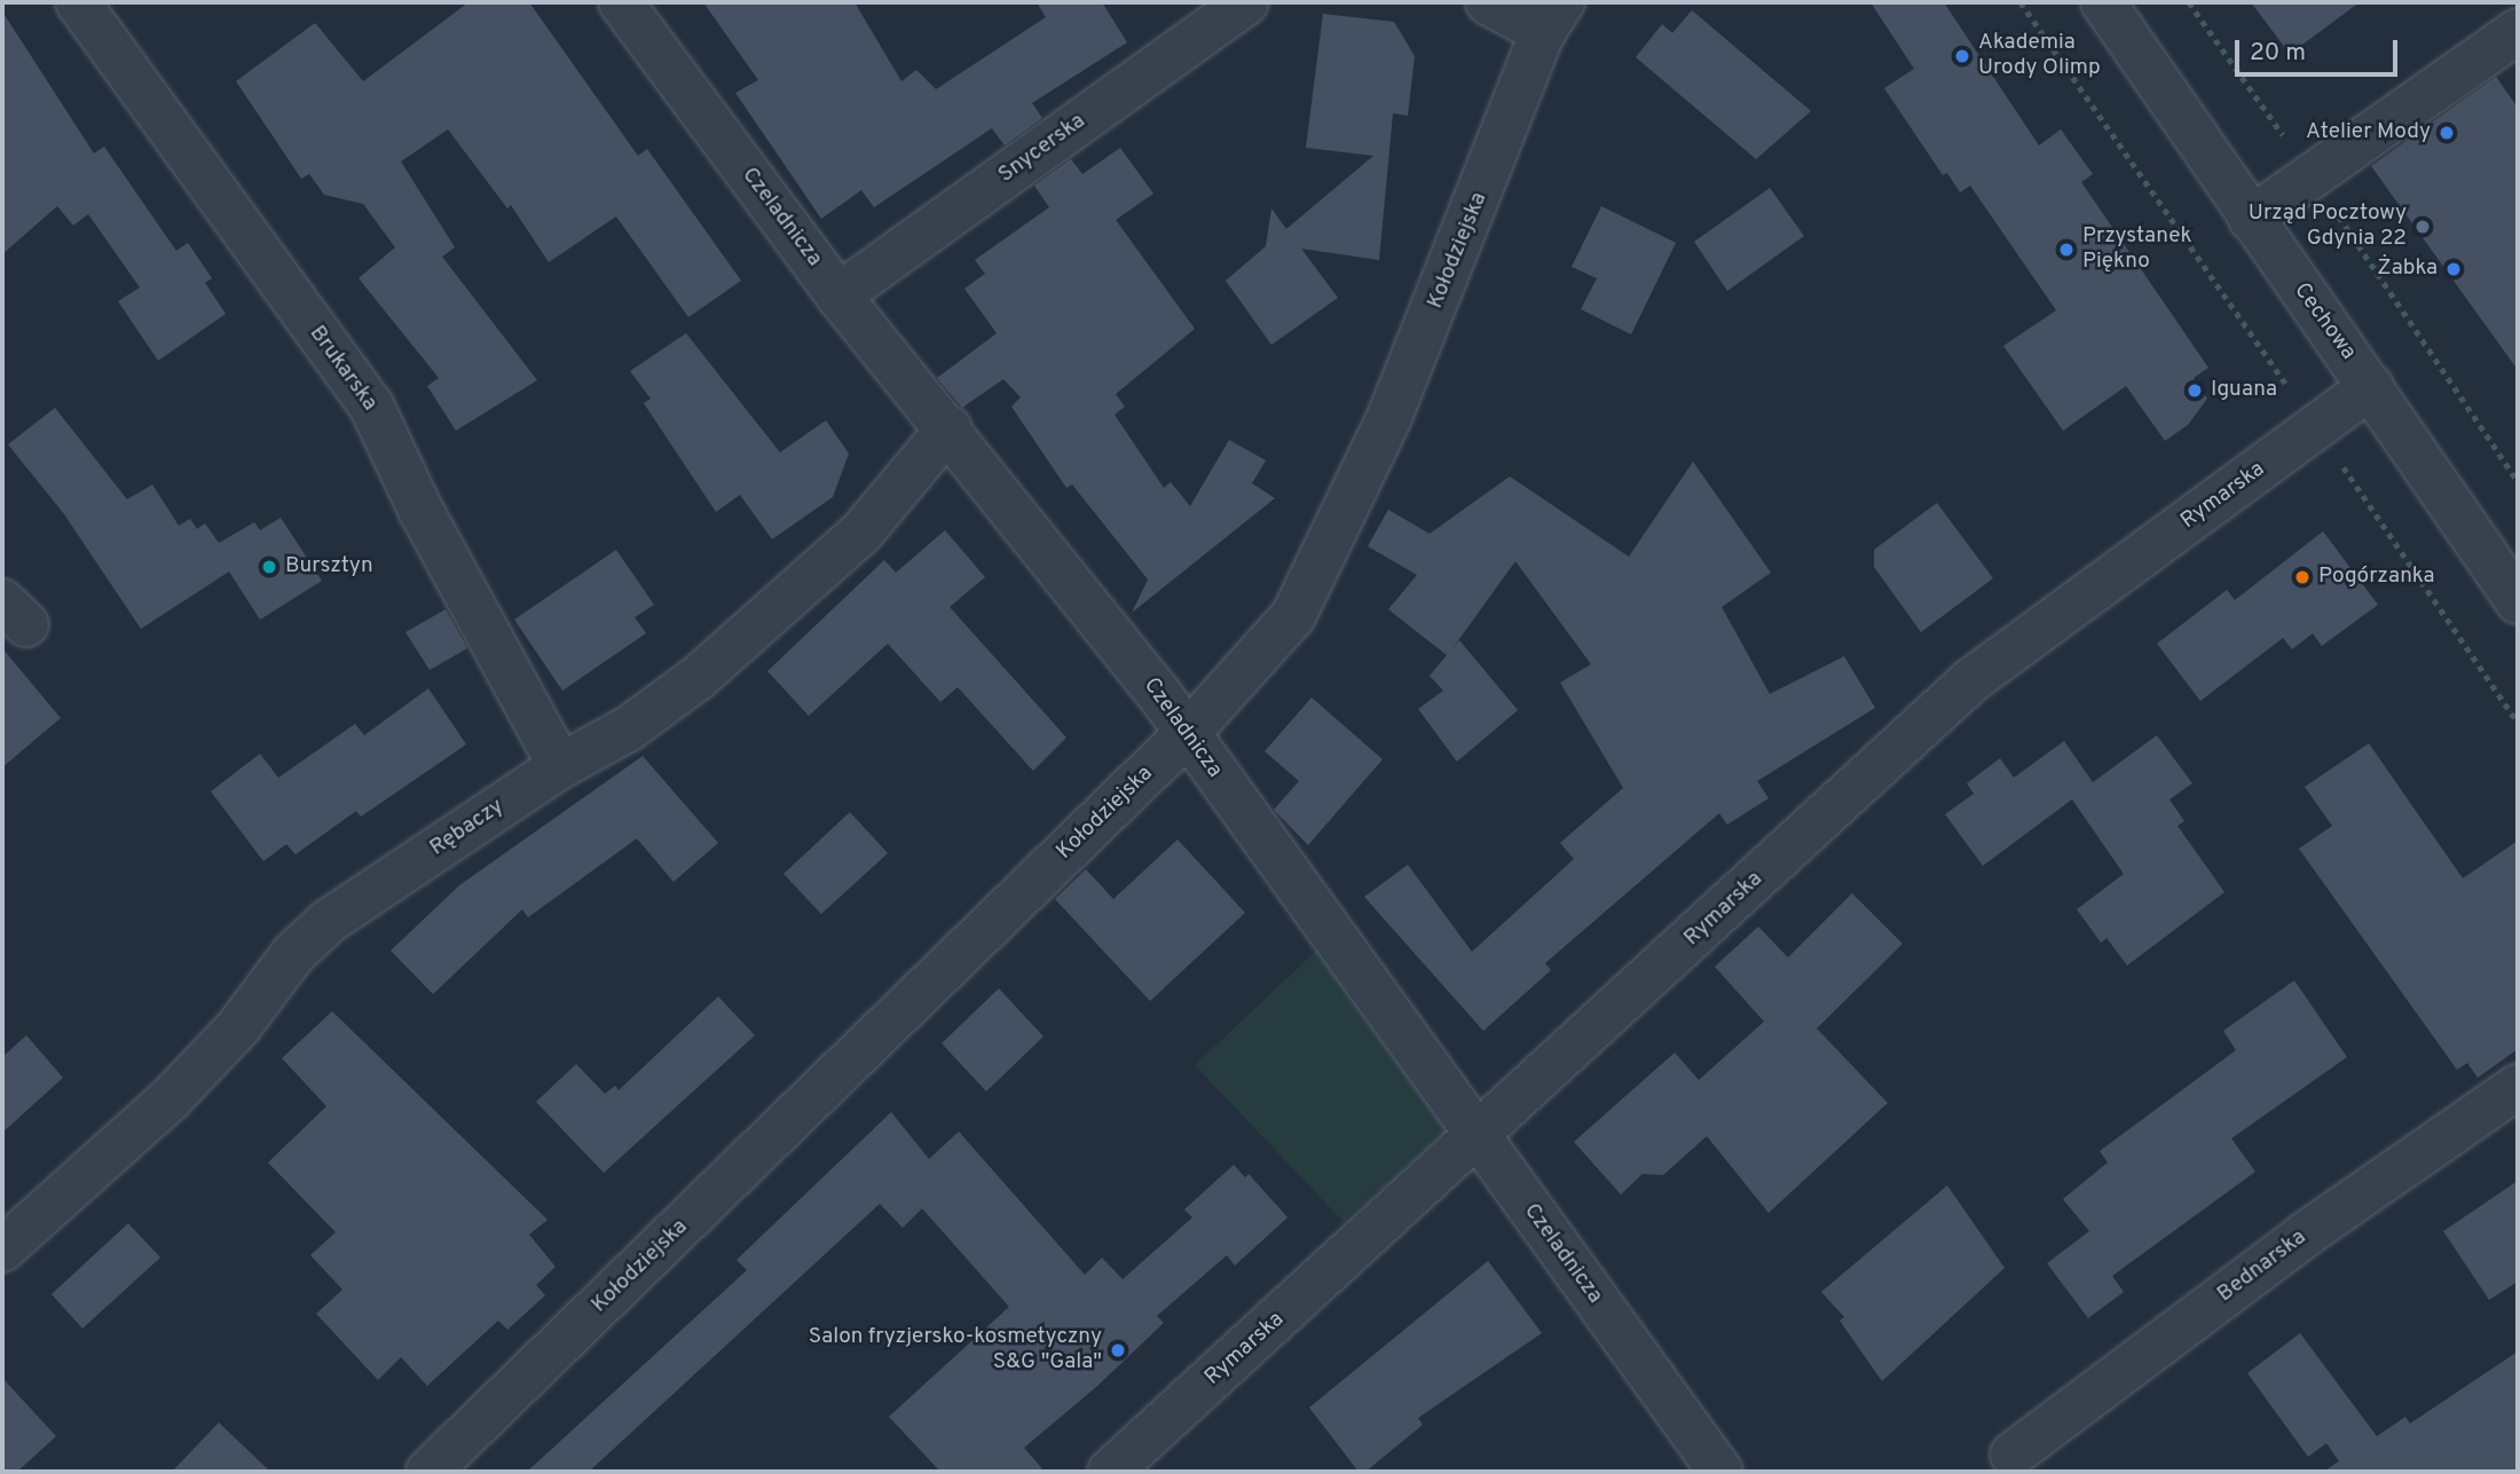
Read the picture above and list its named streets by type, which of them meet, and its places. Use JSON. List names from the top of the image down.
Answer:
{
  "streets": {
    "street": [
      "Snycerska",
      "Czeladnicza",
      "Kołodziejska",
      "Cechowa",
      "Brukarska",
      "Rymarska",
      "Rębaczy",
      "Bednarska"
    ]
  },
  "crossings": [
    ["Snycerska", "Czeladnicza"],
    ["Czeladnicza", "Kołodziejska"],
    ["Czeladnicza", "Rymarska"],
    ["Czeladnicza", "Rębaczy"],
    ["Cechowa", "Rymarska"],
    ["Brukarska", "Rębaczy"]
  ],
  "places": [
    "Akademia Urody Olimp",
    "Atelier Mody",
    "Urząd Pocztowy Gdynia 22",
    "Przystanek Piękno",
    "Żabka",
    "Iguana",
    "Bursztyn",
    "Pogórzanka",
    "Salon fryzjersko-kosmetyczny S&G \"Gala\""
  ],
  "scale_bar": "20 m"
}
